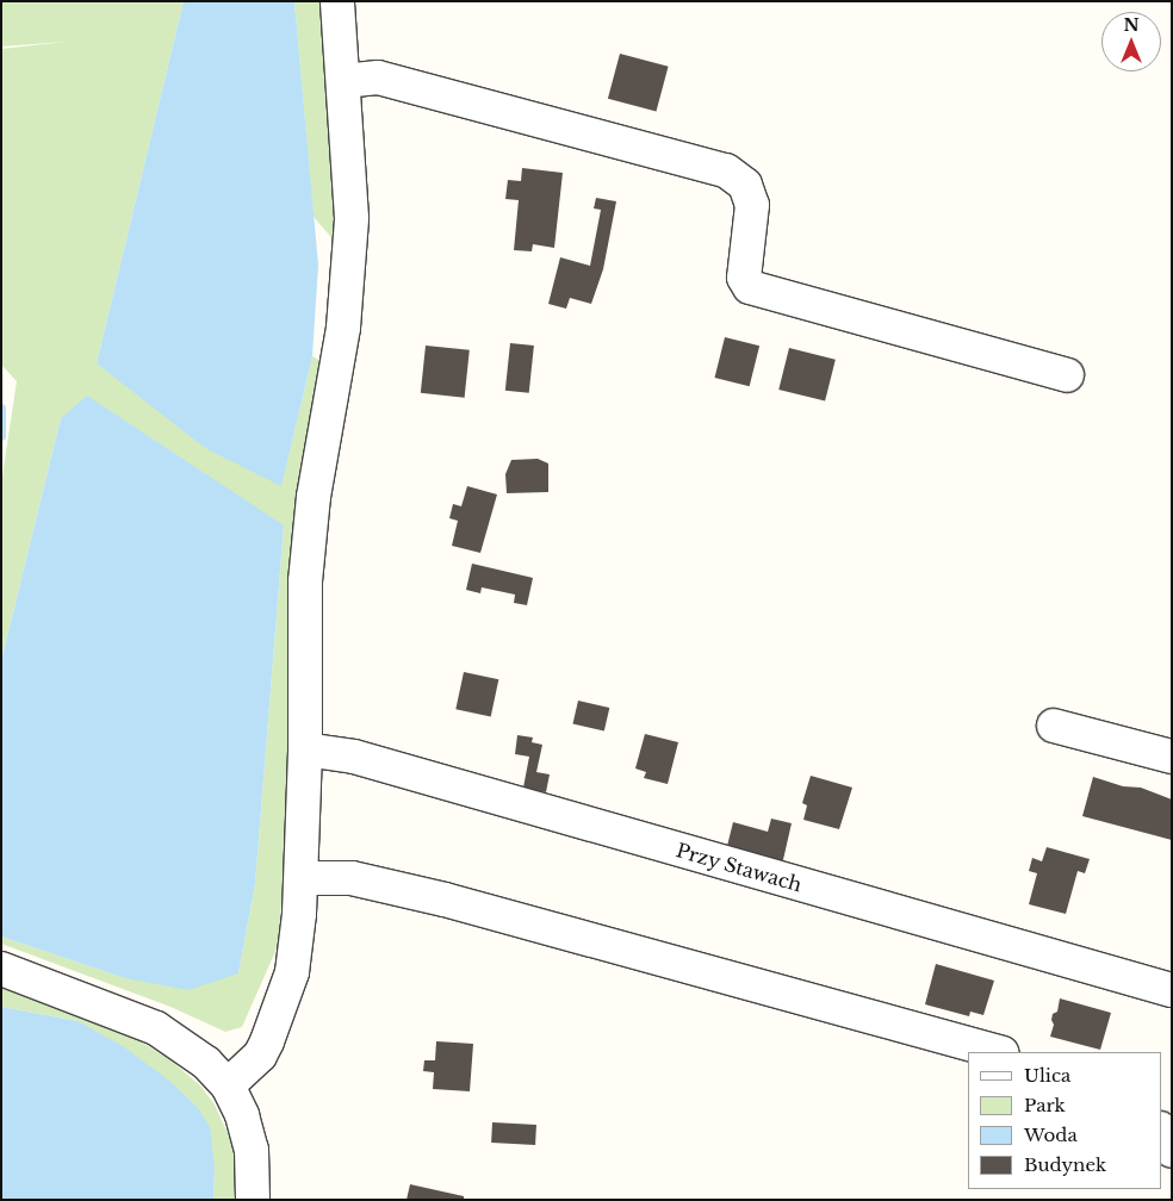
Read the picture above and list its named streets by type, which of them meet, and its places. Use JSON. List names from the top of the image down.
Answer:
{
  "streets": {
    "street": ["Przy Stawach"]
  },
  "legend": [
    "Ulica",
    "Park",
    "Woda",
    "Budynek"
  ],
  "north": "top"
}
